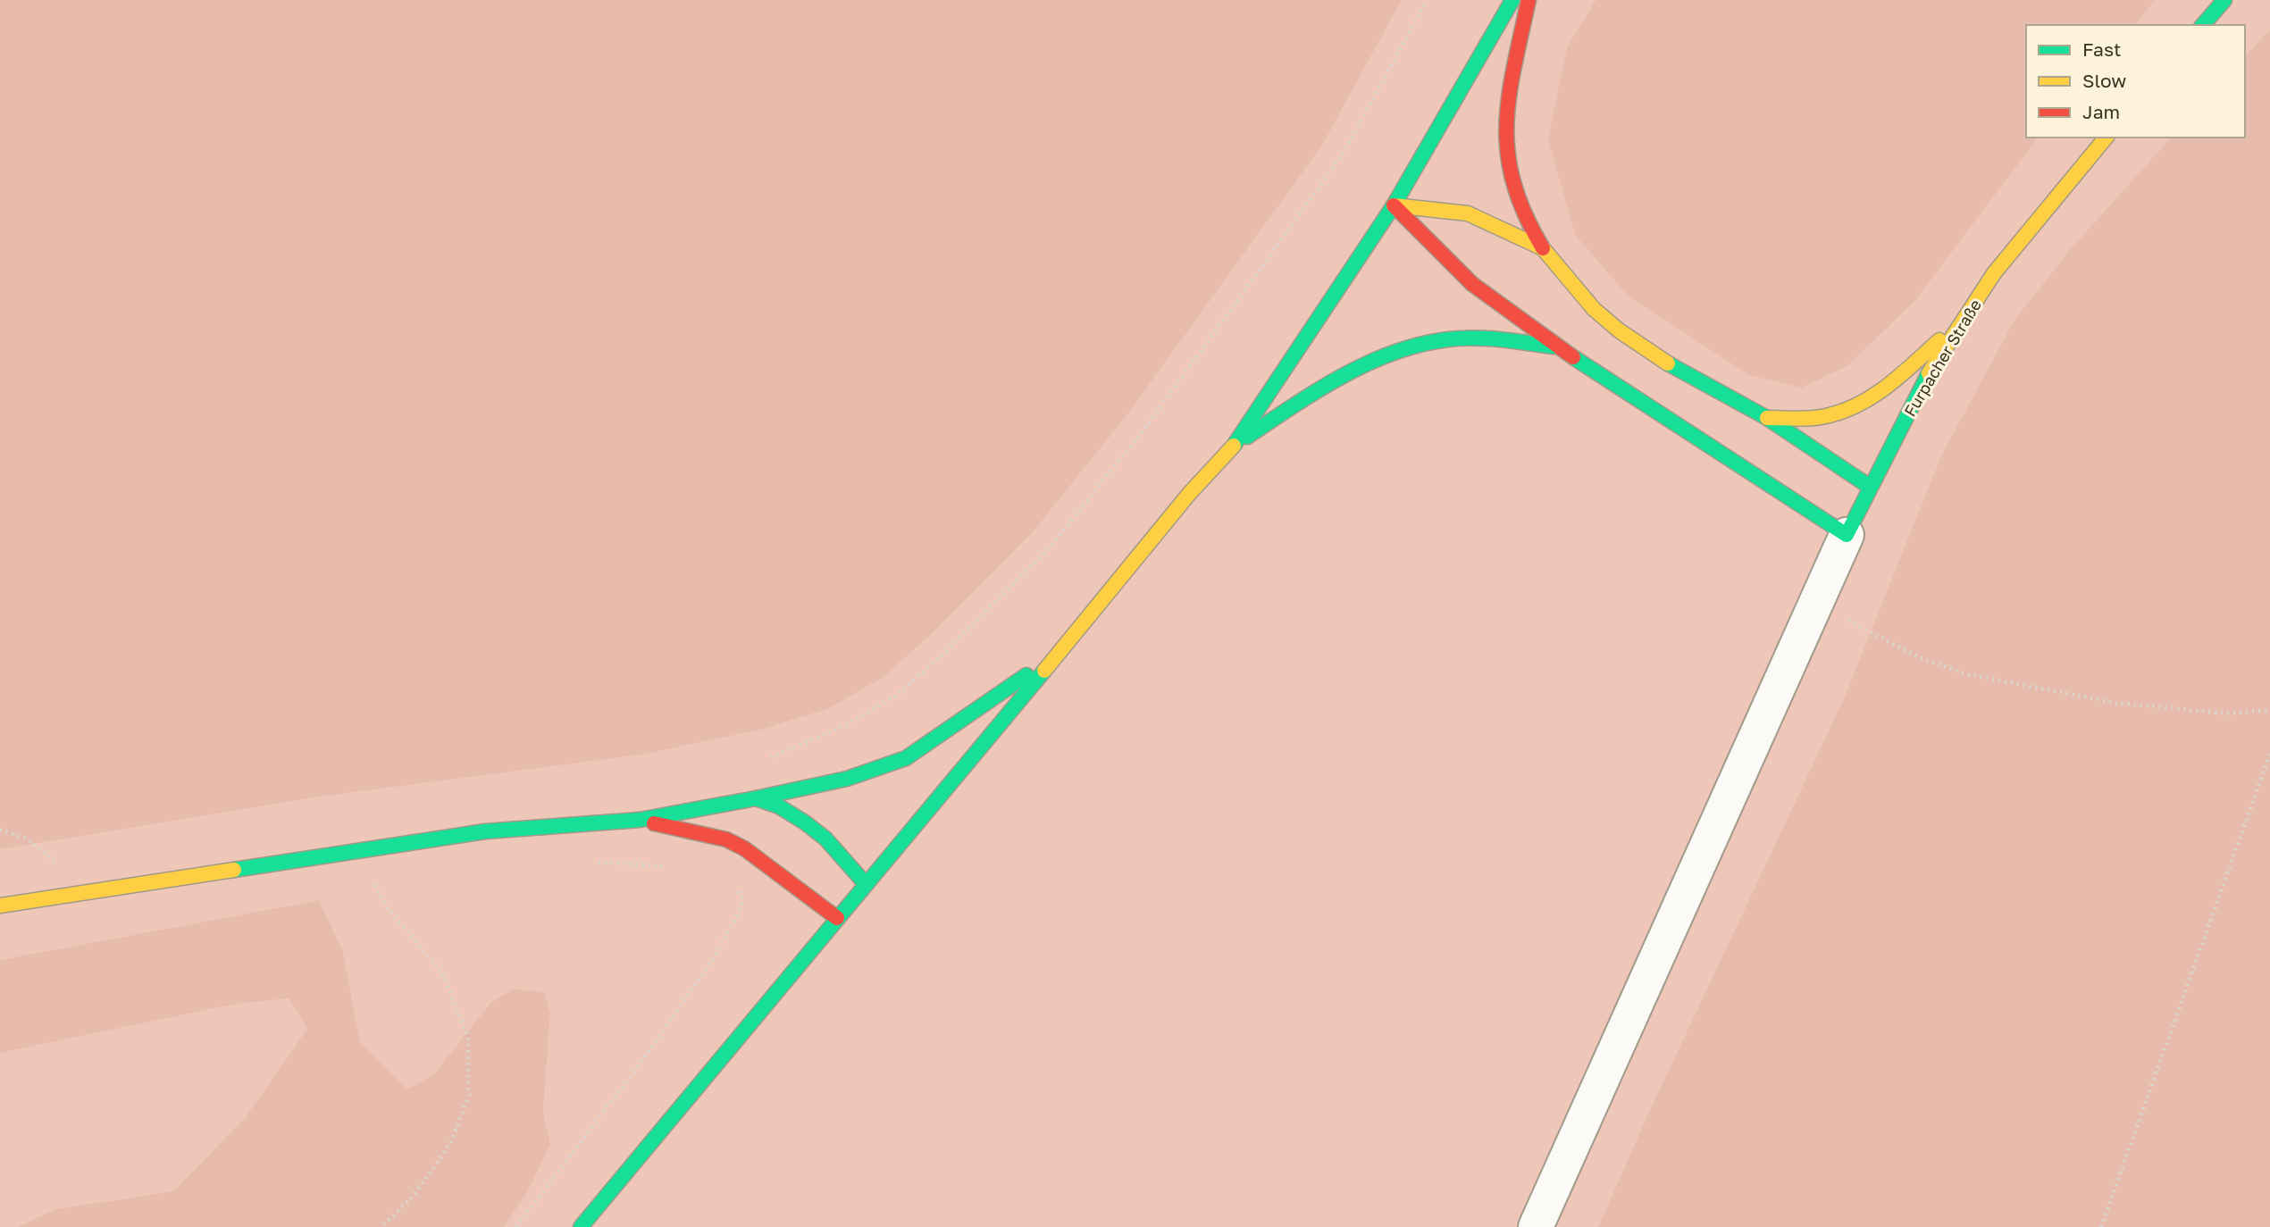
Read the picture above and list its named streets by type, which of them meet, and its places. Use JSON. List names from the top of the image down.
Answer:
{
  "streets": {
    "main road": ["Furpacher Straße"]
  },
  "legend": ["Fast", "Slow", "Jam"]
}
